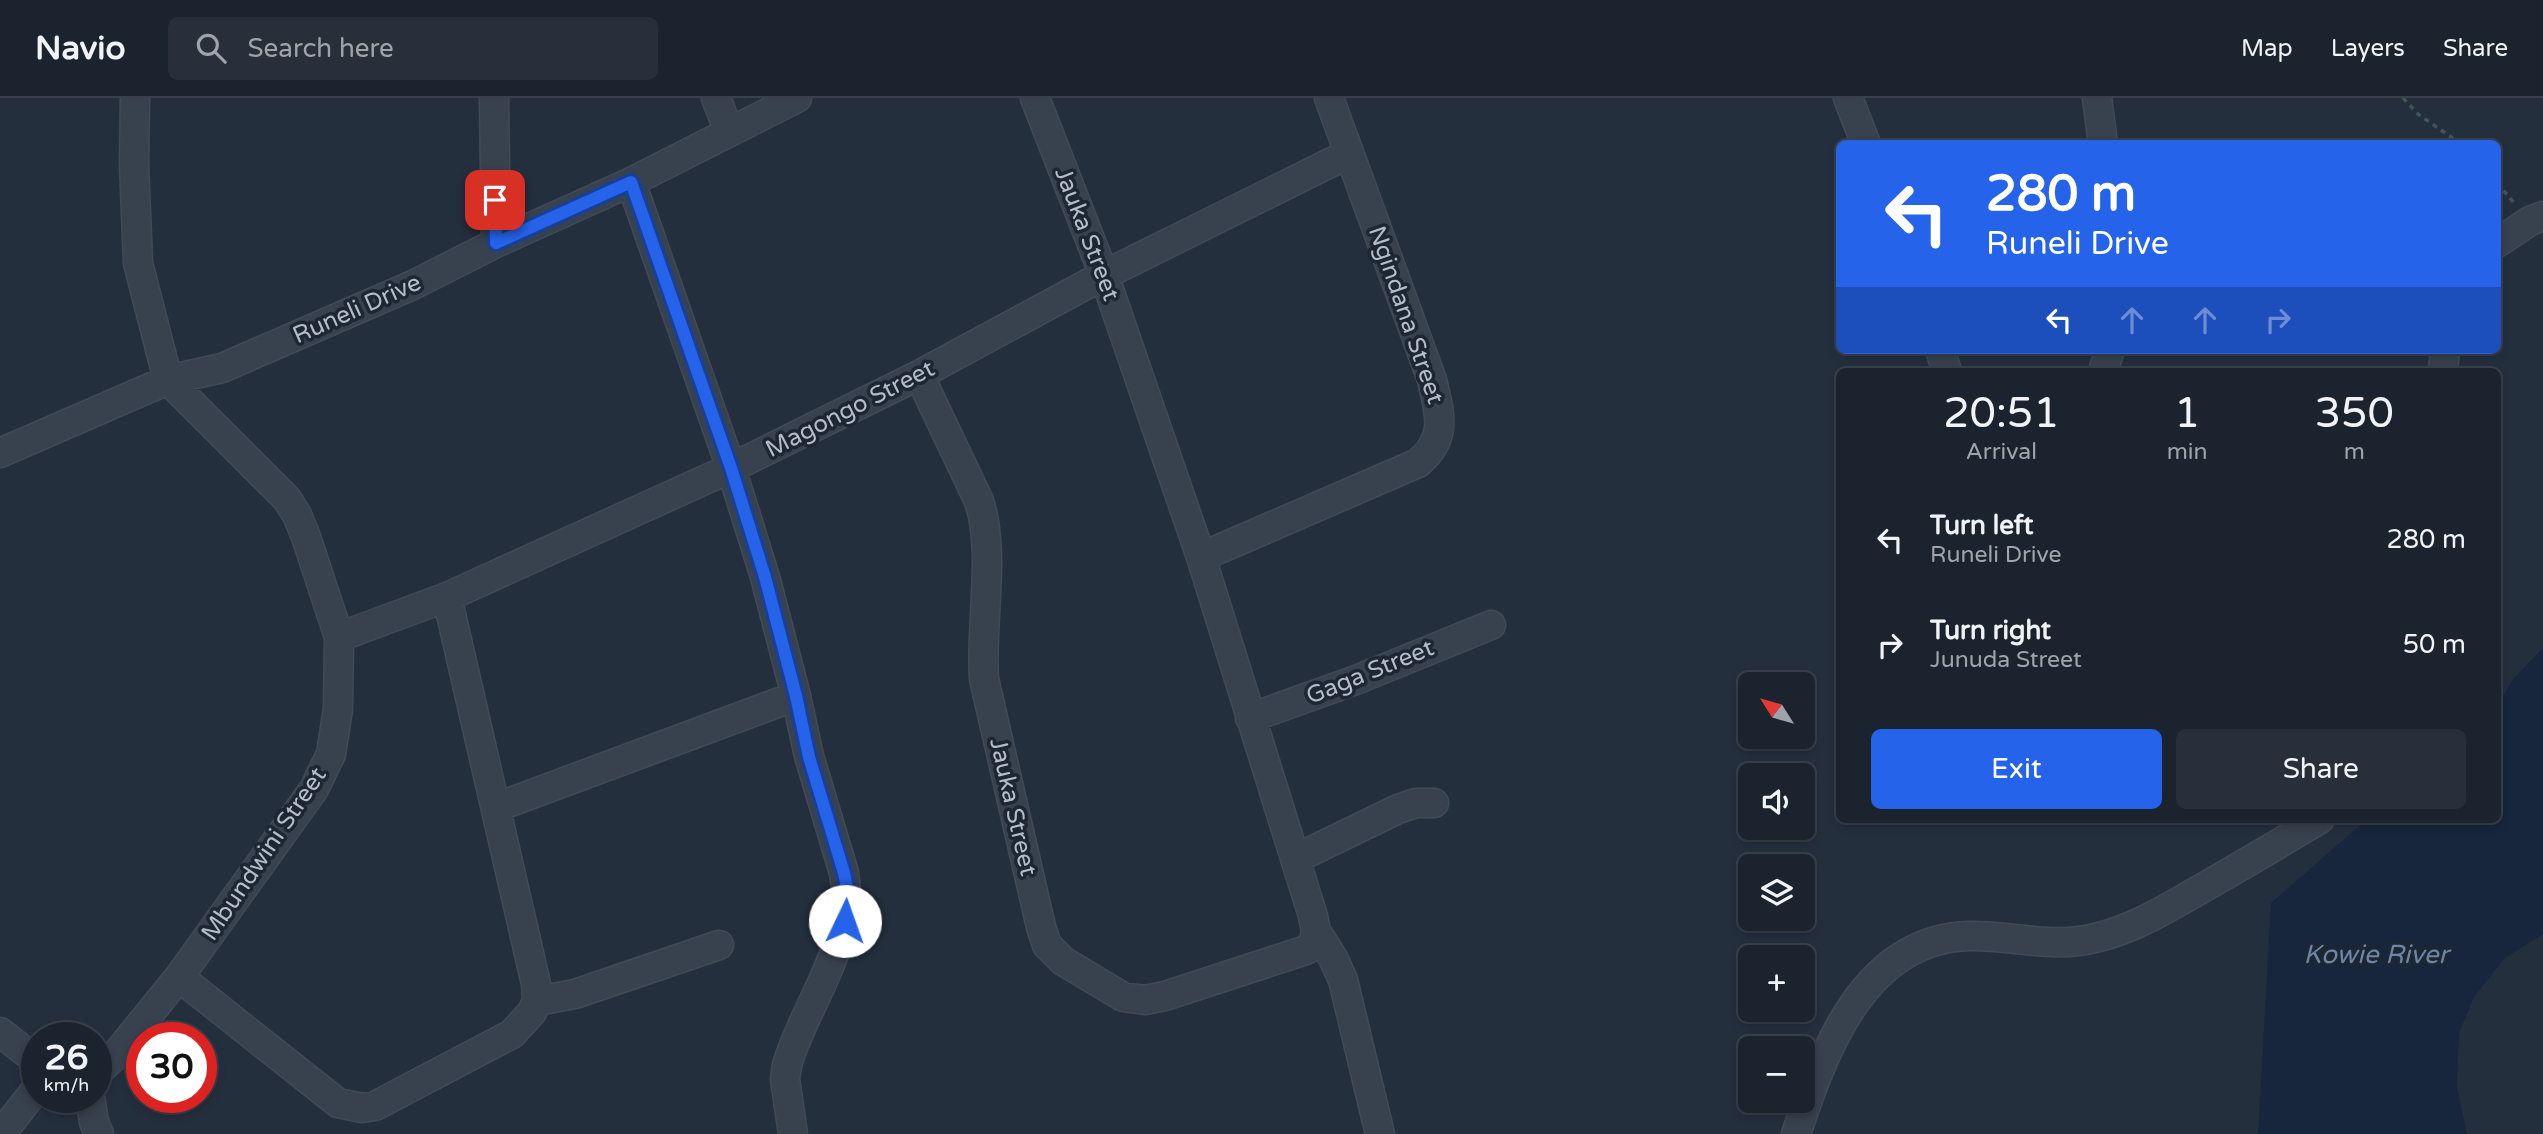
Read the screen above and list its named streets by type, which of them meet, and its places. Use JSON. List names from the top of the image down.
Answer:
{
  "streets": {
    "street": [
      "Jauka Street",
      "Runeli Drive",
      "Ngindana Street",
      "Magongo Street",
      "Gaga Street",
      "Mbundwini Street"
    ]
  },
  "crossings": [
    ["Jauka Street", "Ngindana Street"],
    ["Jauka Street", "Magongo Street"],
    ["Jauka Street", "Gaga Street"],
    ["Runeli Drive", "Mbundwini Street"],
    ["Ngindana Street", "Magongo Street"],
    ["Magongo Street", "Mbundwini Street"]
  ],
  "water": ["Kowie River"],
  "north": "top left",
  "page": {
    "header": "Navio",
    "search": "Search here",
    "nav": ["Map", "Layers", "Share"],
    "turn": ["280 m", "Runeli Drive"],
    "eta": [
      "20:51",
      "Arrival",
      "1",
      "min",
      "350",
      "m"
    ],
    "list": [
      {
        "name": "Turn left",
        "note": "Runeli Drive",
        "value": "280 m"
      },
      {
        "name": "Turn right",
        "note": "Junuda Street",
        "value": "50 m"
      }
    ],
    "map_buttons": ["+", "−"],
    "buttons": ["Exit", "Share"],
    "speed": "26 km/h",
    "limit": "30"
  }
}
